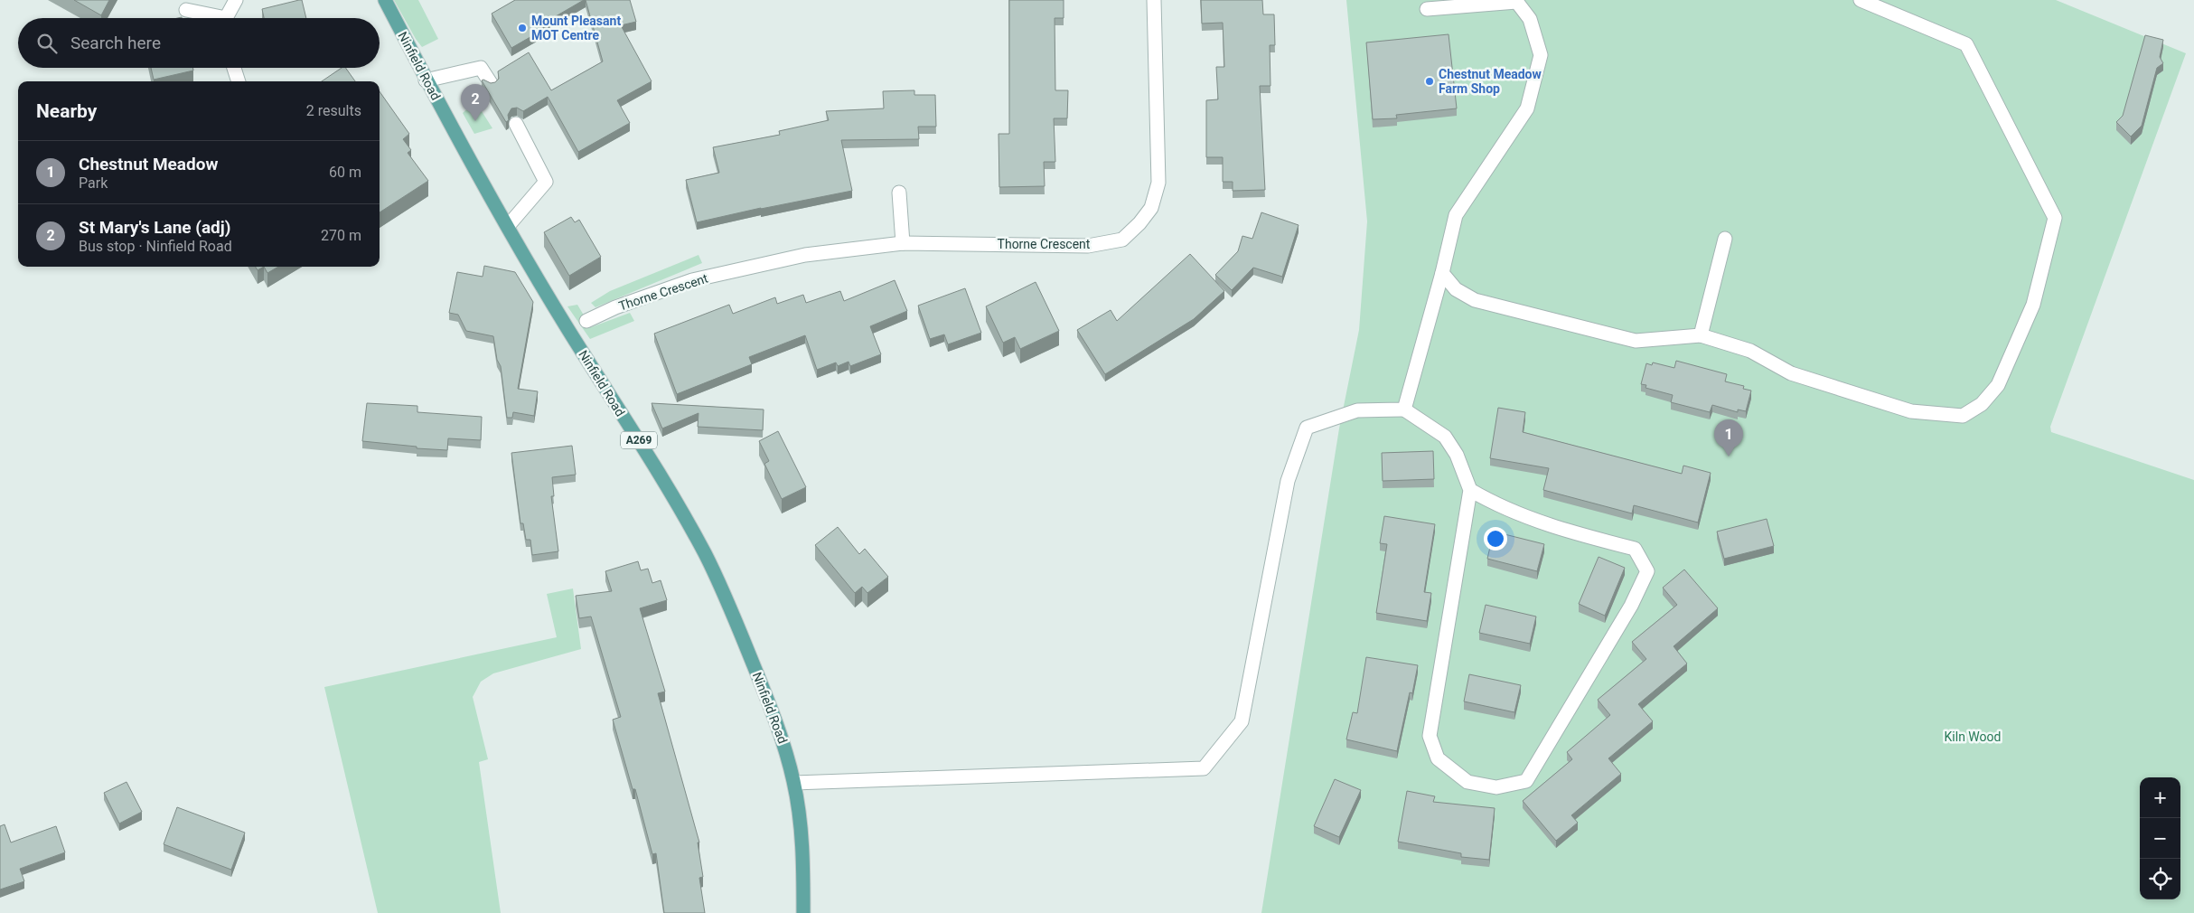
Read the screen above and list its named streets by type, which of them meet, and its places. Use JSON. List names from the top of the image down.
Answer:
{
  "streets": {
    "main road": ["Ninfield Road", "A269"],
    "street": ["Thorne Crescent"]
  },
  "parks": ["Kiln Wood"],
  "places": ["Mount Pleasant MOT Centre", "Chestnut Meadow Farm Shop"],
  "page": {
    "search": "Search here",
    "heading": ["Nearby", "2 results"],
    "pins": ["2", "1"],
    "list": [
      {
        "mark": "1",
        "name": "Chestnut Meadow",
        "note": "Park",
        "value": "60 m"
      },
      {
        "mark": "2",
        "name": "St Mary's Lane (adj)",
        "note": "Bus stop · Ninfield Road",
        "value": "270 m"
      }
    ],
    "map_buttons": ["+", "−"]
  }
}
